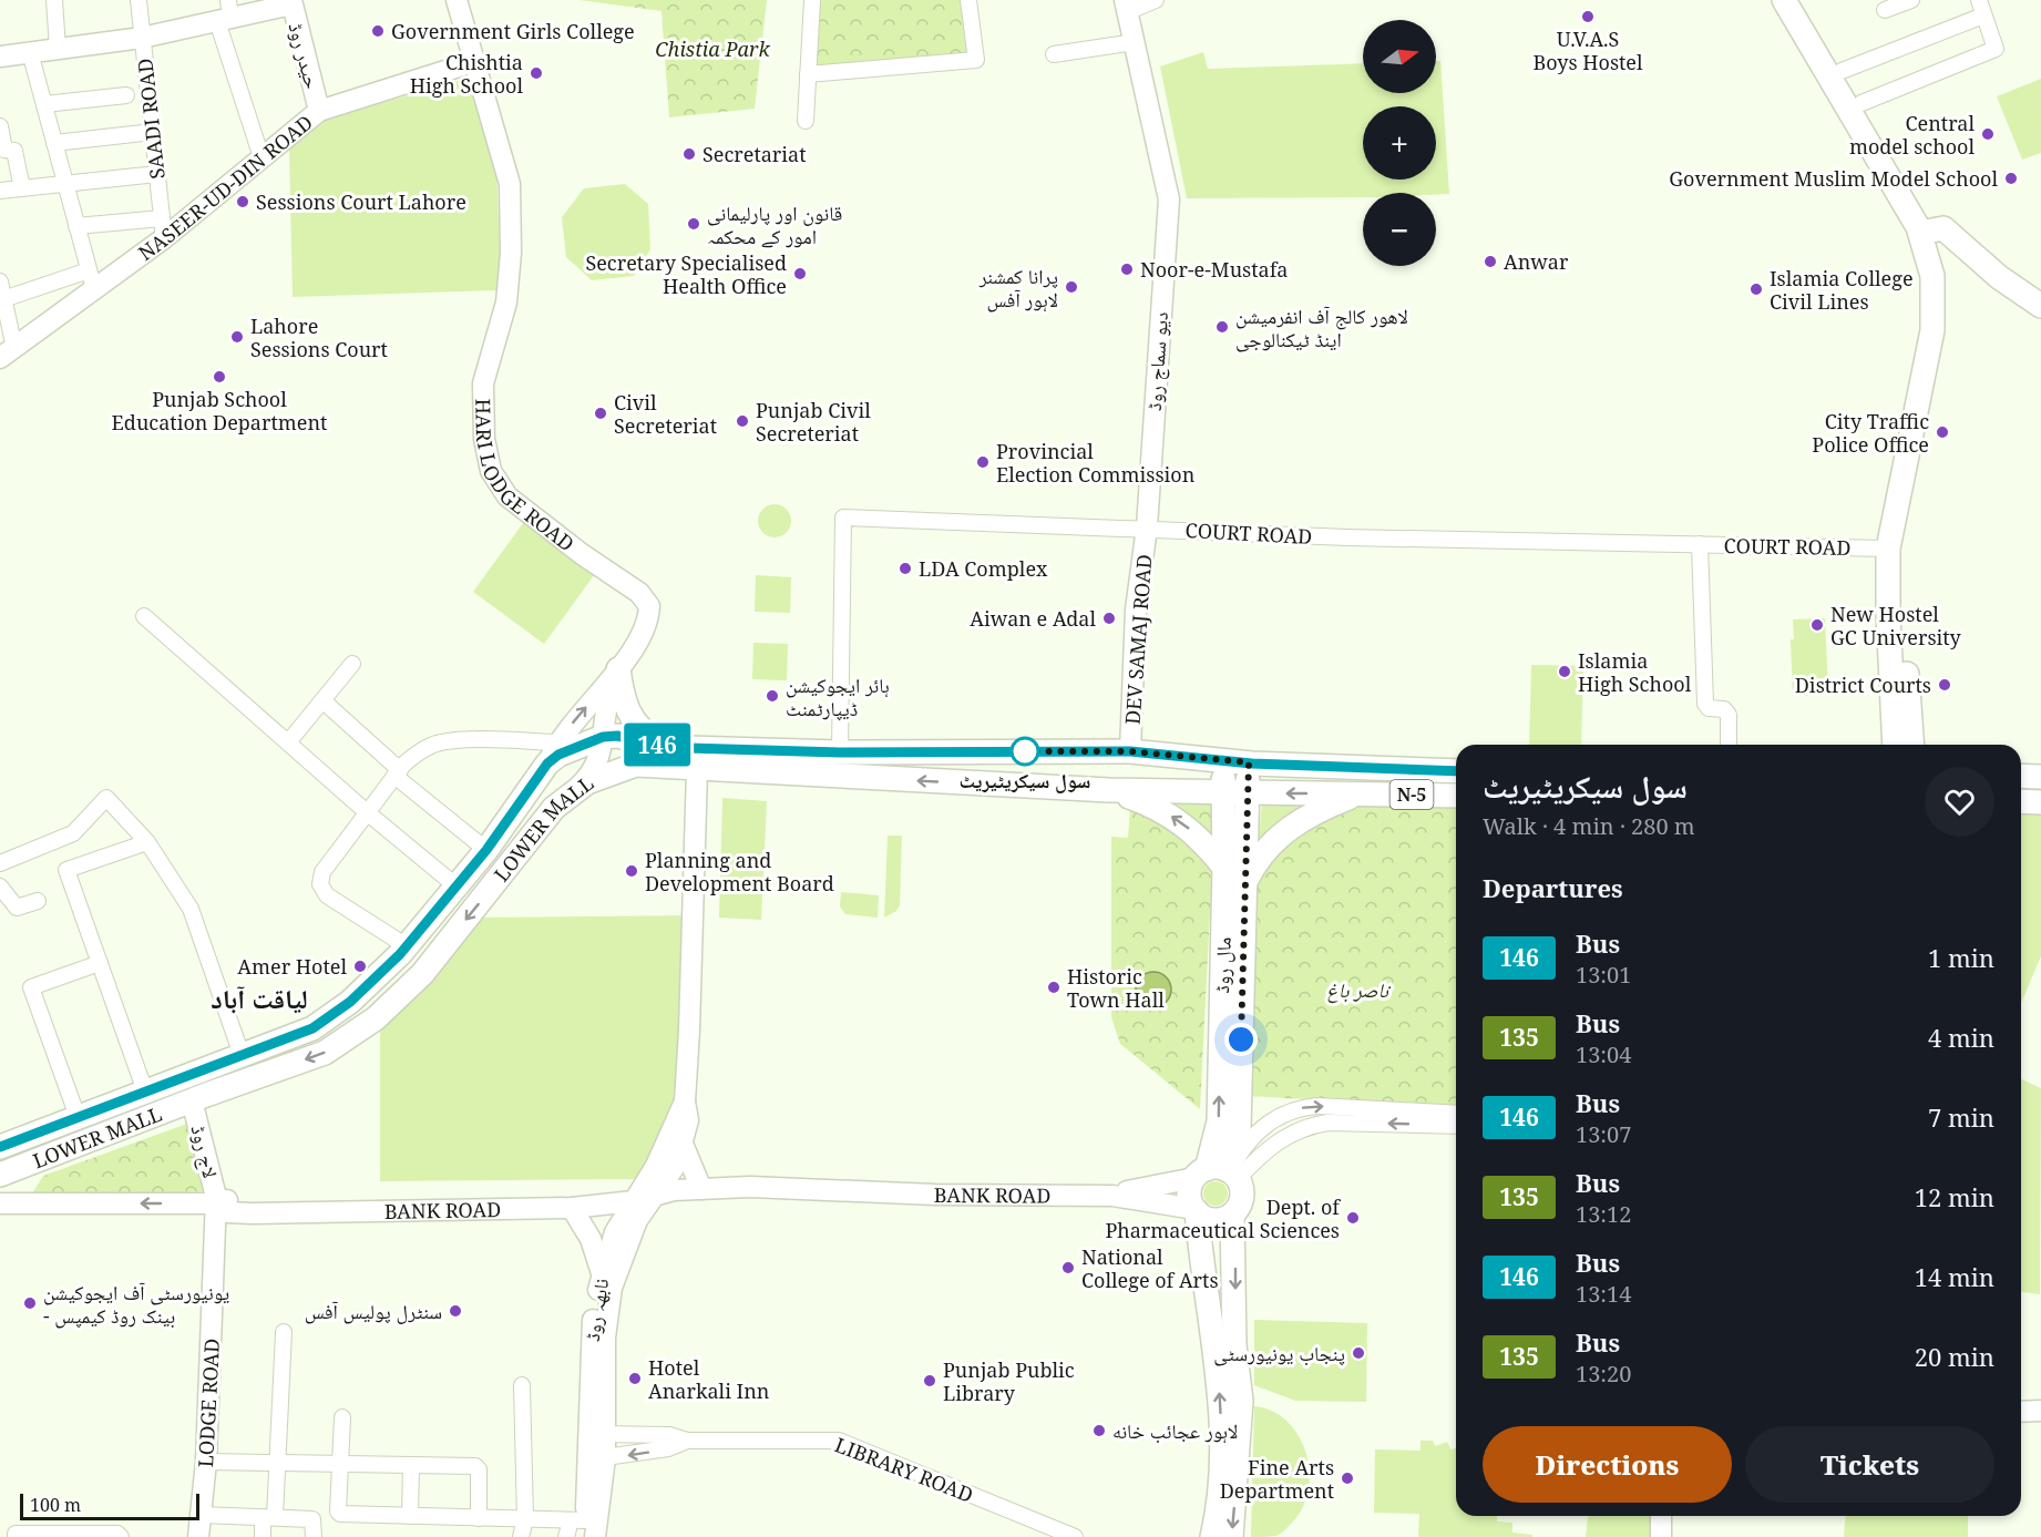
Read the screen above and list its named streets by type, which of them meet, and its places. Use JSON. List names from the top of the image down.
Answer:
{
  "streets": {
    "main road": [
      "حیدر روڈ",
      "NASEER-UD-DIN ROAD",
      "دیو سماج روڈ",
      "HARI LODGE ROAD",
      "DEV SAMAJ ROAD",
      "N-5",
      "LOWER MALL",
      "مال روڈ",
      "BANK ROAD",
      "نابھہ روڈ",
      "LODGE ROAD"
    ],
    "street": ["SAADI ROAD", "COURT ROAD", "LIBRARY ROAD"]
  },
  "crossings": [
    ["حیدر روڈ", "NASEER-UD-DIN ROAD"],
    ["SAADI ROAD", "NASEER-UD-DIN ROAD"],
    ["NASEER-UD-DIN ROAD", "HARI LODGE ROAD"],
    ["دیو سماج روڈ", "COURT ROAD"],
    ["دیو سماج روڈ", "DEV SAMAJ ROAD"],
    ["COURT ROAD", "DEV SAMAJ ROAD"],
    ["COURT ROAD", "LOWER MALL"],
    ["DEV SAMAJ ROAD", "LOWER MALL"],
    ["LOWER MALL", "مال روڈ"],
    ["LOWER MALL", "نابھہ روڈ"],
    ["LOWER MALL", "LODGE ROAD"],
    ["مال روڈ", "BANK ROAD"],
    ["BANK ROAD", "نابھہ روڈ"],
    ["BANK ROAD", "LODGE ROAD"],
    ["نابھہ روڈ", "LIBRARY ROAD"]
  ],
  "districts": ["لیاقت آباد"],
  "parks": ["Chistia Park", "ناصر باغ"],
  "places": [
    "U.V.A.S Boys Hostel",
    "Government Girls College",
    "Chishtia High School",
    "Central model school",
    "Secretariat",
    "Government Muslim Model School",
    "Sessions Court Lahore",
    "قانون اور پارلیمانی امور کے محکمہ",
    "Anwar",
    "Noor-e-Mustafa",
    "Secretary Specialised Health Office",
    "پرانا کمشنر لاہور آفس",
    "Islamia College Civil Lines",
    "لاھور کالج آف انفرمیشن اینڈ ٹیکنالوجی",
    "Lahore Sessions Court",
    "Punjab School Education Department",
    "Civil Secreteriat",
    "Punjab Civil Secreteriat",
    "City Traffic Police Office",
    "Provincial Election Commission",
    "LDA Complex",
    "Aiwan e Adal",
    "New Hostel GC University",
    "Islamia High School",
    "District Courts",
    "ہائر ایجوکیشن ڈیپارٹمنٹ",
    "سول سیکریٹیریٹ",
    "Planning and Development Board",
    "Amer Hotel",
    "Historic Town Hall",
    "Dept. of Pharmaceutical Sciences",
    "National College of Arts",
    "یونیورسٹی آف ایجوکیشن - بینک روڈ کیمپس",
    "سنٹرل پولیس آفس",
    "پنجاب یونیورسٹی",
    "Hotel Anarkali Inn",
    "Punjab Public Library",
    "لاہور عجائب خانه",
    "Fine Arts Department"
  ],
  "lines": ["bus line 146"],
  "scale_bar": "100 m",
  "north": "right",
  "page": {
    "on_map": "146",
    "map_buttons": ["+", "−"],
    "heading": [
      ["سول سیکریٹیریٹ", "Walk · 4 min · 280 m"],
      "Departures"
    ],
    "list": [
      {
        "mark": "146",
        "name": "Bus",
        "note": "13:01",
        "value": "1 min"
      },
      {
        "mark": "135",
        "name": "Bus",
        "note": "13:04",
        "value": "4 min"
      },
      {
        "mark": "146",
        "name": "Bus",
        "note": "13:07",
        "value": "7 min"
      },
      {
        "mark": "135",
        "name": "Bus",
        "note": "13:12",
        "value": "12 min"
      },
      {
        "mark": "146",
        "name": "Bus",
        "note": "13:14",
        "value": "14 min"
      },
      {
        "mark": "135",
        "name": "Bus",
        "note": "13:20",
        "value": "20 min"
      }
    ],
    "buttons": ["Directions", "Tickets"],
    "scale": "100 m"
  }
}
